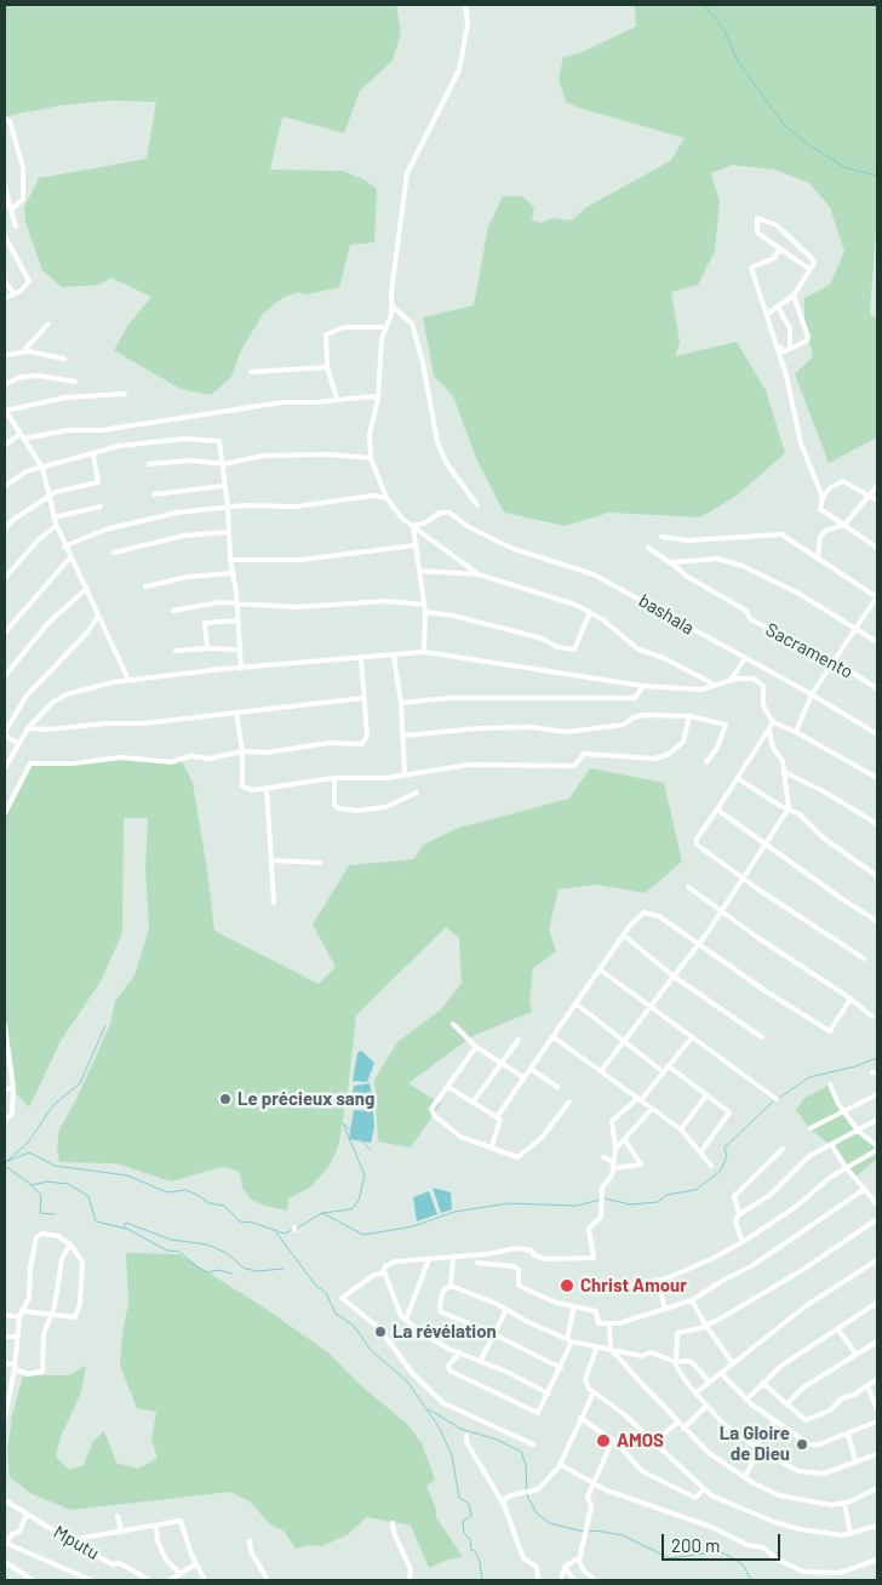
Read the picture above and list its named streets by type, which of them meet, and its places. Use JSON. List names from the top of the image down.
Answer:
{
  "streets": {
    "street": ["bashala", "Sacramento", "Mputu"]
  },
  "places": [
    "Le précieux sang",
    "Christ Amour",
    "La révélation",
    "AMOS",
    "La Gloire de Dieu"
  ],
  "scale_bar": "200 m"
}
